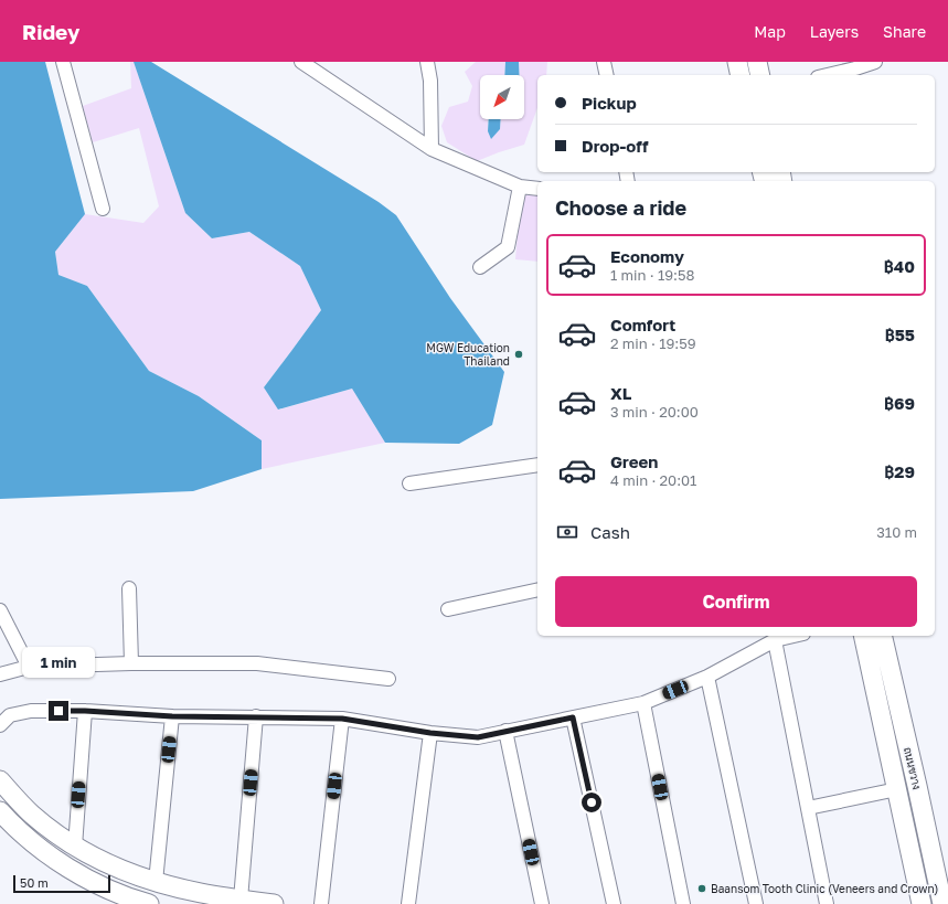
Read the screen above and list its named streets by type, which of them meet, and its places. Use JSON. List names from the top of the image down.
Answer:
{
  "streets": {
    "main road": ["ถนนขวาง"]
  },
  "places": ["MGW Education Thailand", "Baansom Tooth Clinic (Veneers and Crown)"],
  "scale_bar": "50 m",
  "north": "bottom left",
  "page": {
    "header": "Ridey",
    "nav": ["Map", "Layers", "Share"],
    "banner": ["Pickup", "Drop-off"],
    "heading": "Choose a ride",
    "list": [
      {
        "name": "Economy",
        "note": "1 min · 19:58",
        "value": "฿40"
      },
      {
        "name": "Comfort",
        "note": "2 min · 19:59",
        "value": "฿55"
      },
      {
        "name": "XL",
        "note": "3 min · 20:00",
        "value": "฿69"
      },
      {
        "name": "Green",
        "note": "4 min · 20:01",
        "value": "฿29"
      }
    ],
    "pay": ["Cash", "310 m"],
    "buttons": "Confirm",
    "bubble": "1 min",
    "scale": "50 m"
  }
}
